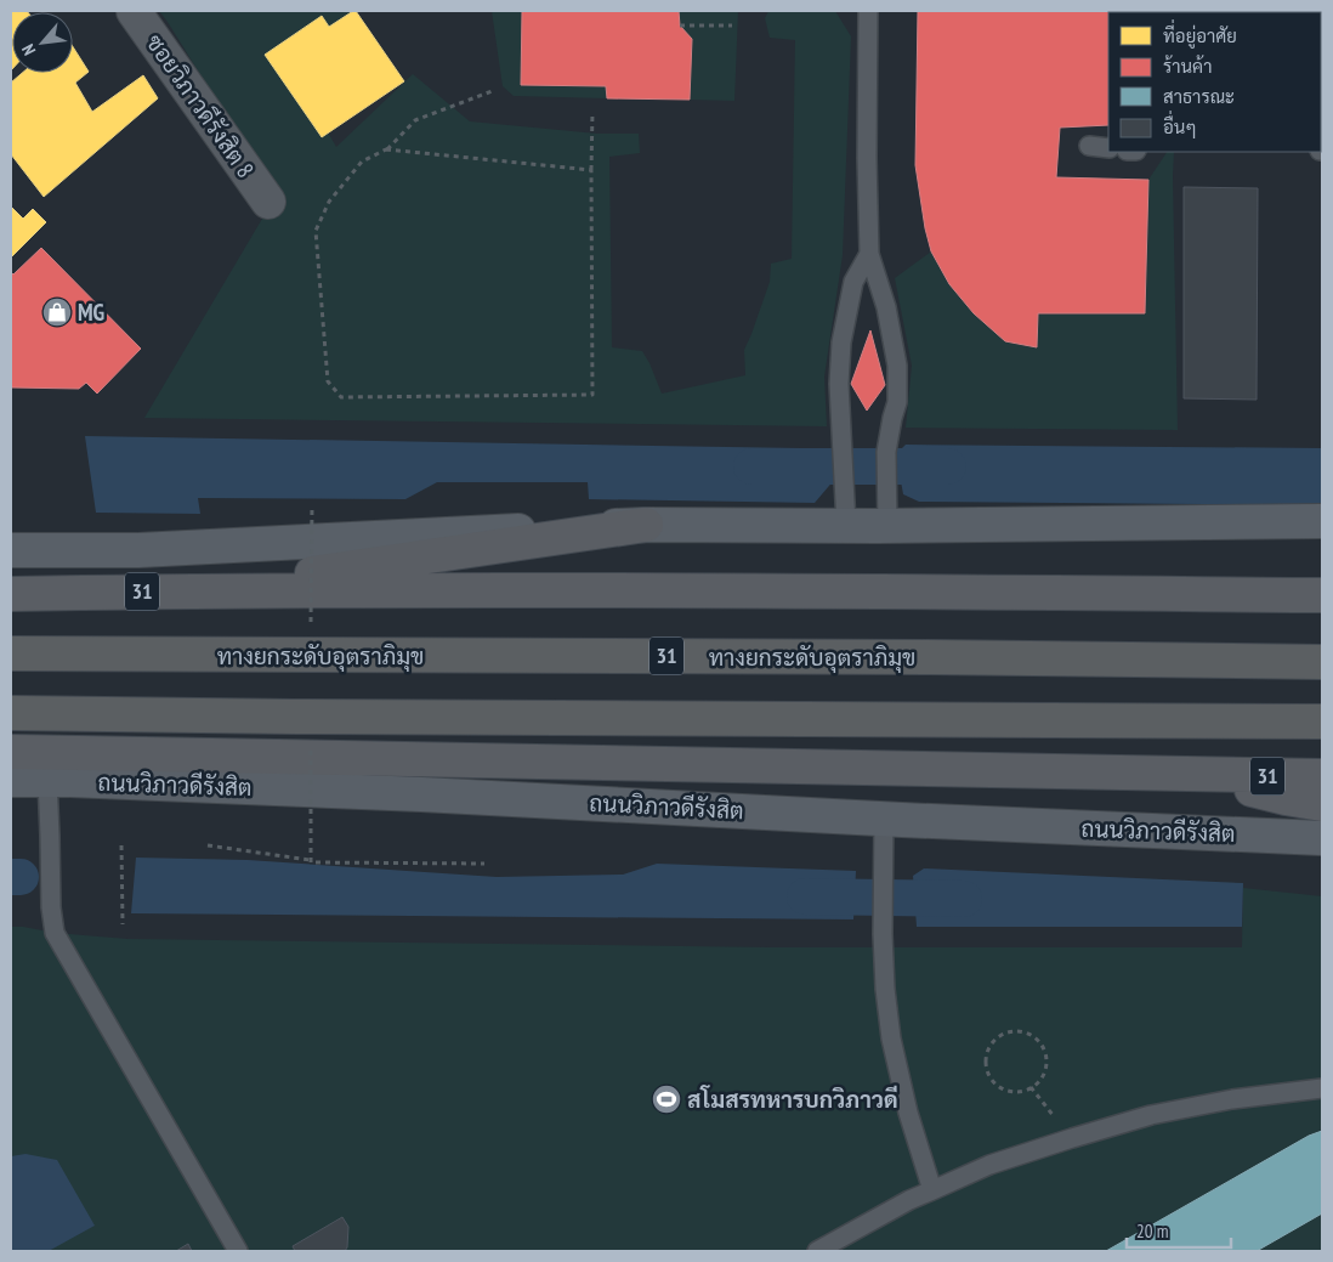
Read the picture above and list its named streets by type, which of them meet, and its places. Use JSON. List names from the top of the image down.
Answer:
{
  "streets": {
    "highway": ["31", "ทางยกระดับอุตราภิมุข", "ถนนวิภาวดีรังสิต"],
    "street": ["ซอยวิภาวดีรังสิต 8"]
  },
  "places": {
    "shop": ["MG"],
    "sports": ["สโมสรทหารบกวิภาวดี"]
  },
  "legend": [
    "ที่อยู่อาศัย",
    "ร้านค้า",
    "สาธารณะ",
    "อื่นๆ"
  ],
  "scale_bar": "20 m",
  "north": "bottom left"
}
